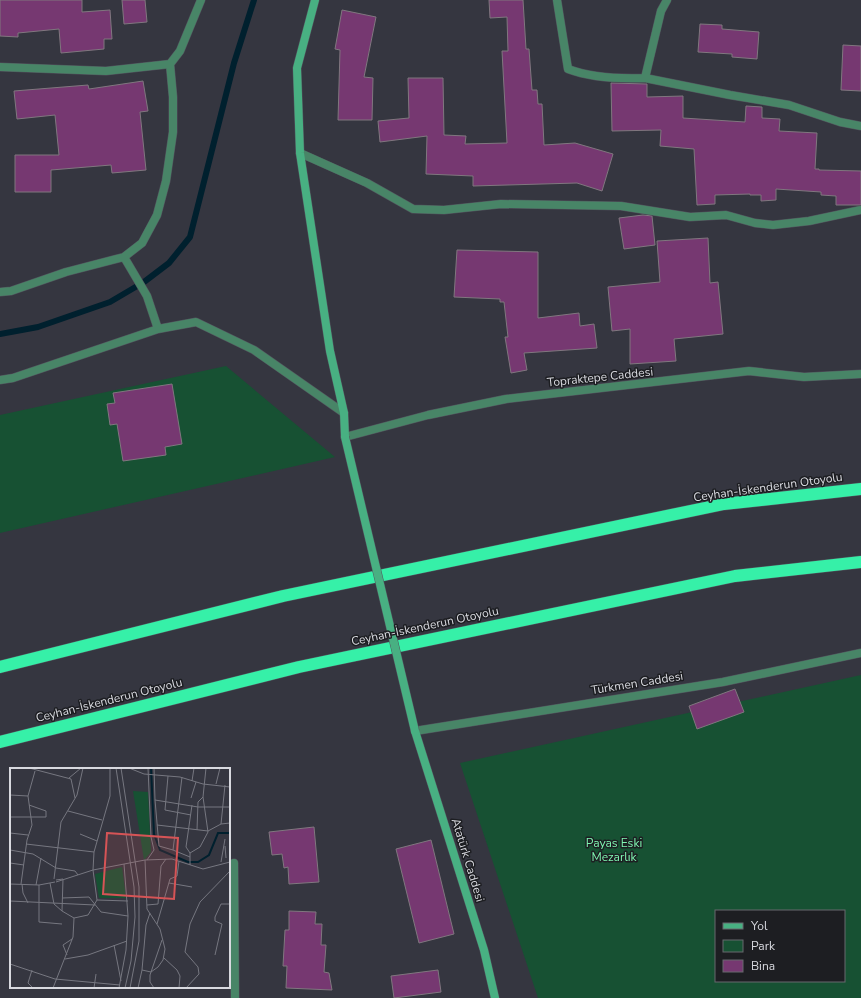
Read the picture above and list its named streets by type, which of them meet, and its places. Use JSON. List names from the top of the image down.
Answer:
{
  "streets": {
    "highway": ["Ceyhan-İskenderun Otoyolu"],
    "street": ["Topraktepe Caddesi", "Türkmen Caddesi", "Atatürk Caddesi"]
  },
  "crossings": [
    ["Topraktepe Caddesi", "Atatürk Caddesi"],
    ["Türkmen Caddesi", "Atatürk Caddesi"]
  ],
  "parks": ["Payas Eski Mezarlık"],
  "legend": ["Yol", "Park", "Bina"]
}
